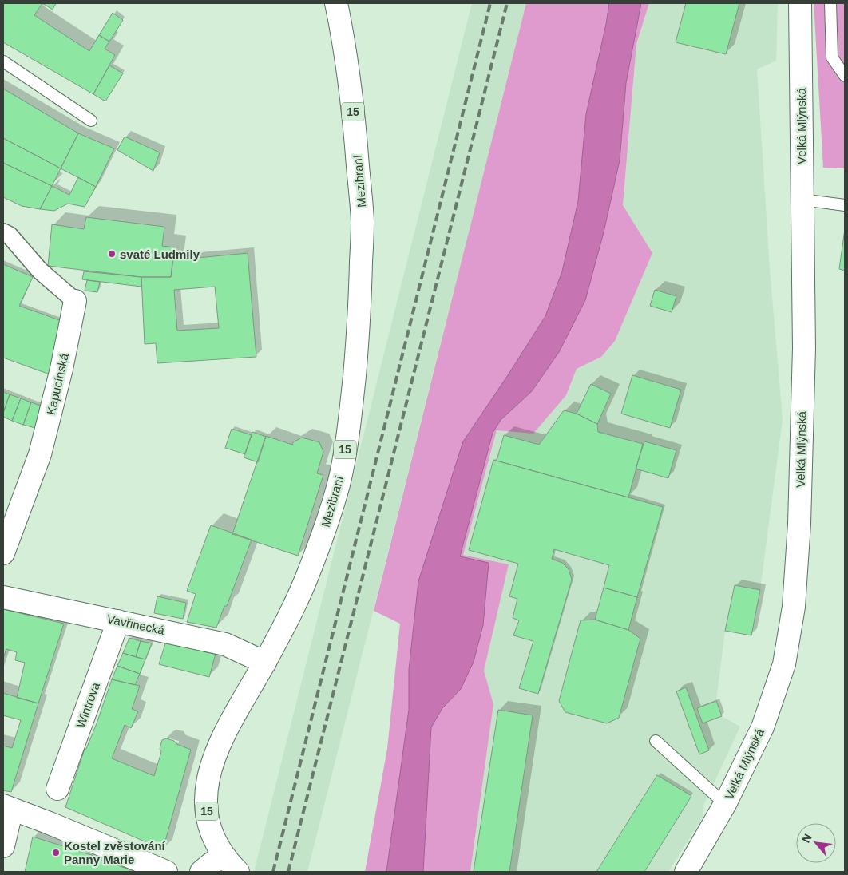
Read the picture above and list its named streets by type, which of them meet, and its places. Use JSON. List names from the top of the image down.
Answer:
{
  "streets": {
    "street": [
      "15",
      "Velká Mlýnská",
      "Mezibraní",
      "Kapucínská",
      "Vavřinecká",
      "Wintrova"
    ]
  },
  "crossings": [
    ["Mezibraní", "Vavřinecká"],
    ["Vavřinecká", "Wintrova"]
  ],
  "places": ["svaté Ludmily", "Kostel zvěstování Panny Marie"],
  "north": "top left"
}
